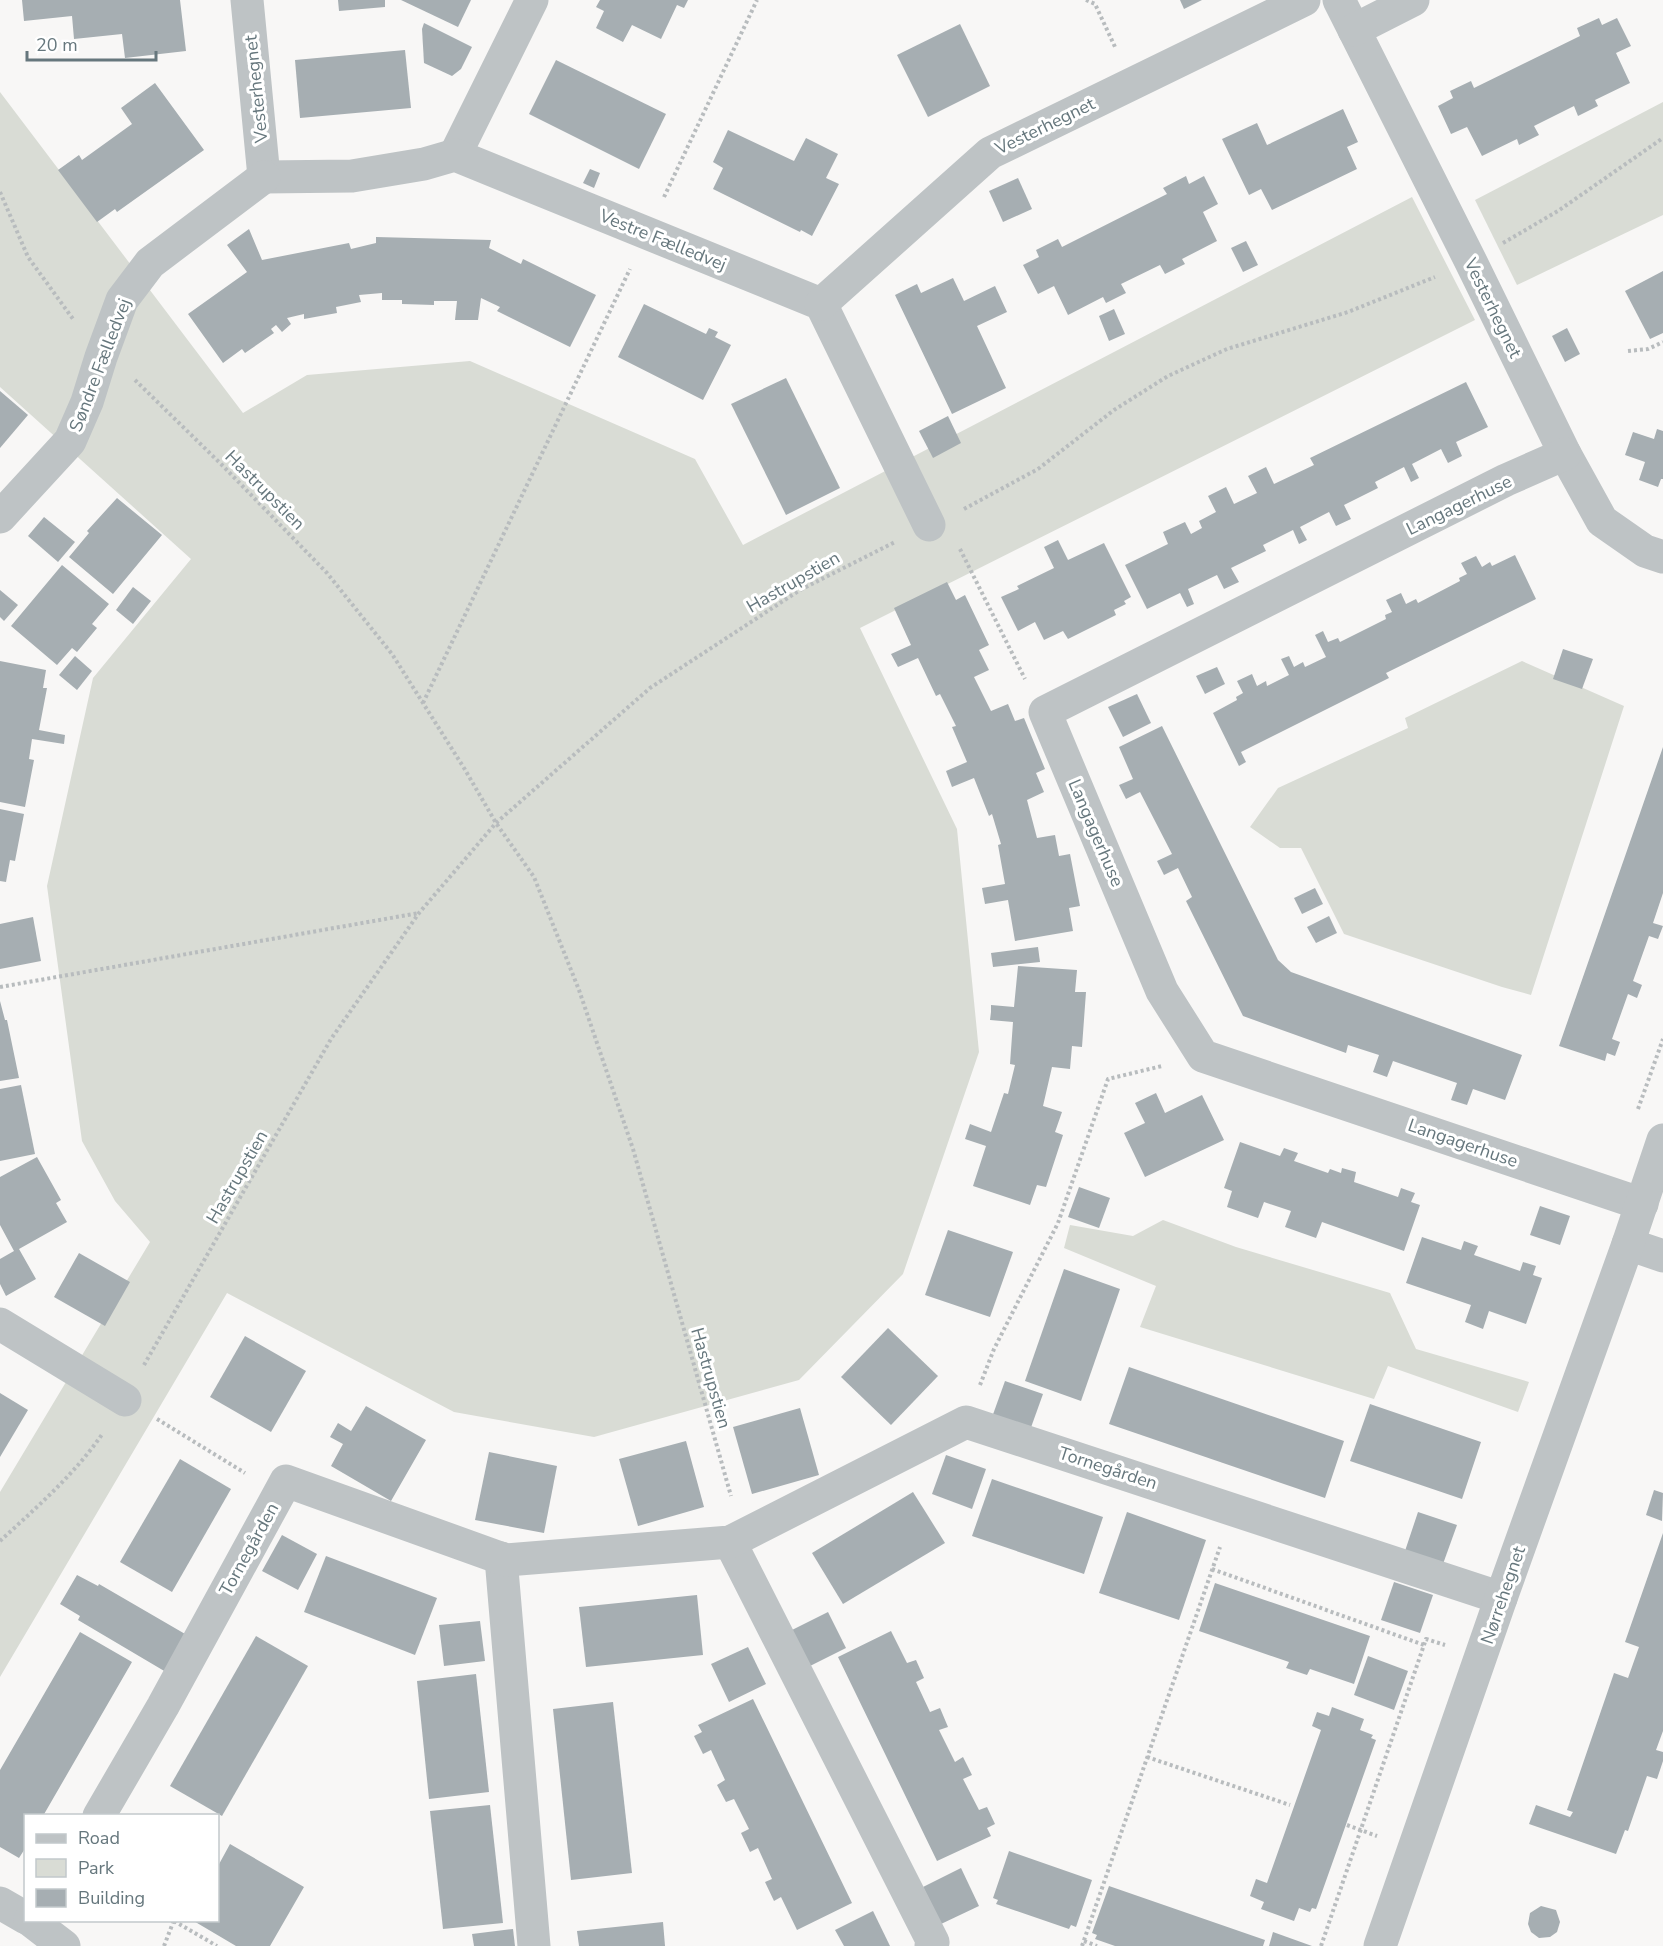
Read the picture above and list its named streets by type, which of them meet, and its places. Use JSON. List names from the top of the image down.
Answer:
{
  "streets": {
    "street": [
      "Vesterhegnet",
      "Vestre Fælledvej",
      "Søndre Fælledvej",
      "Langagerhuse",
      "Tornegården",
      "Nørrehegnet"
    ],
    "path": ["Hastrupstien"]
  },
  "crossings": [
    ["Vesterhegnet", "Vestre Fælledvej"],
    ["Vesterhegnet", "Søndre Fælledvej"],
    ["Vesterhegnet", "Hastrupstien"],
    ["Vesterhegnet", "Langagerhuse"],
    ["Søndre Fælledvej", "Hastrupstien"],
    ["Hastrupstien", "Tornegården"],
    ["Langagerhuse", "Nørrehegnet"],
    ["Tornegården", "Nørrehegnet"]
  ],
  "legend": ["Road", "Park", "Building"],
  "scale_bar": "20 m"
}
